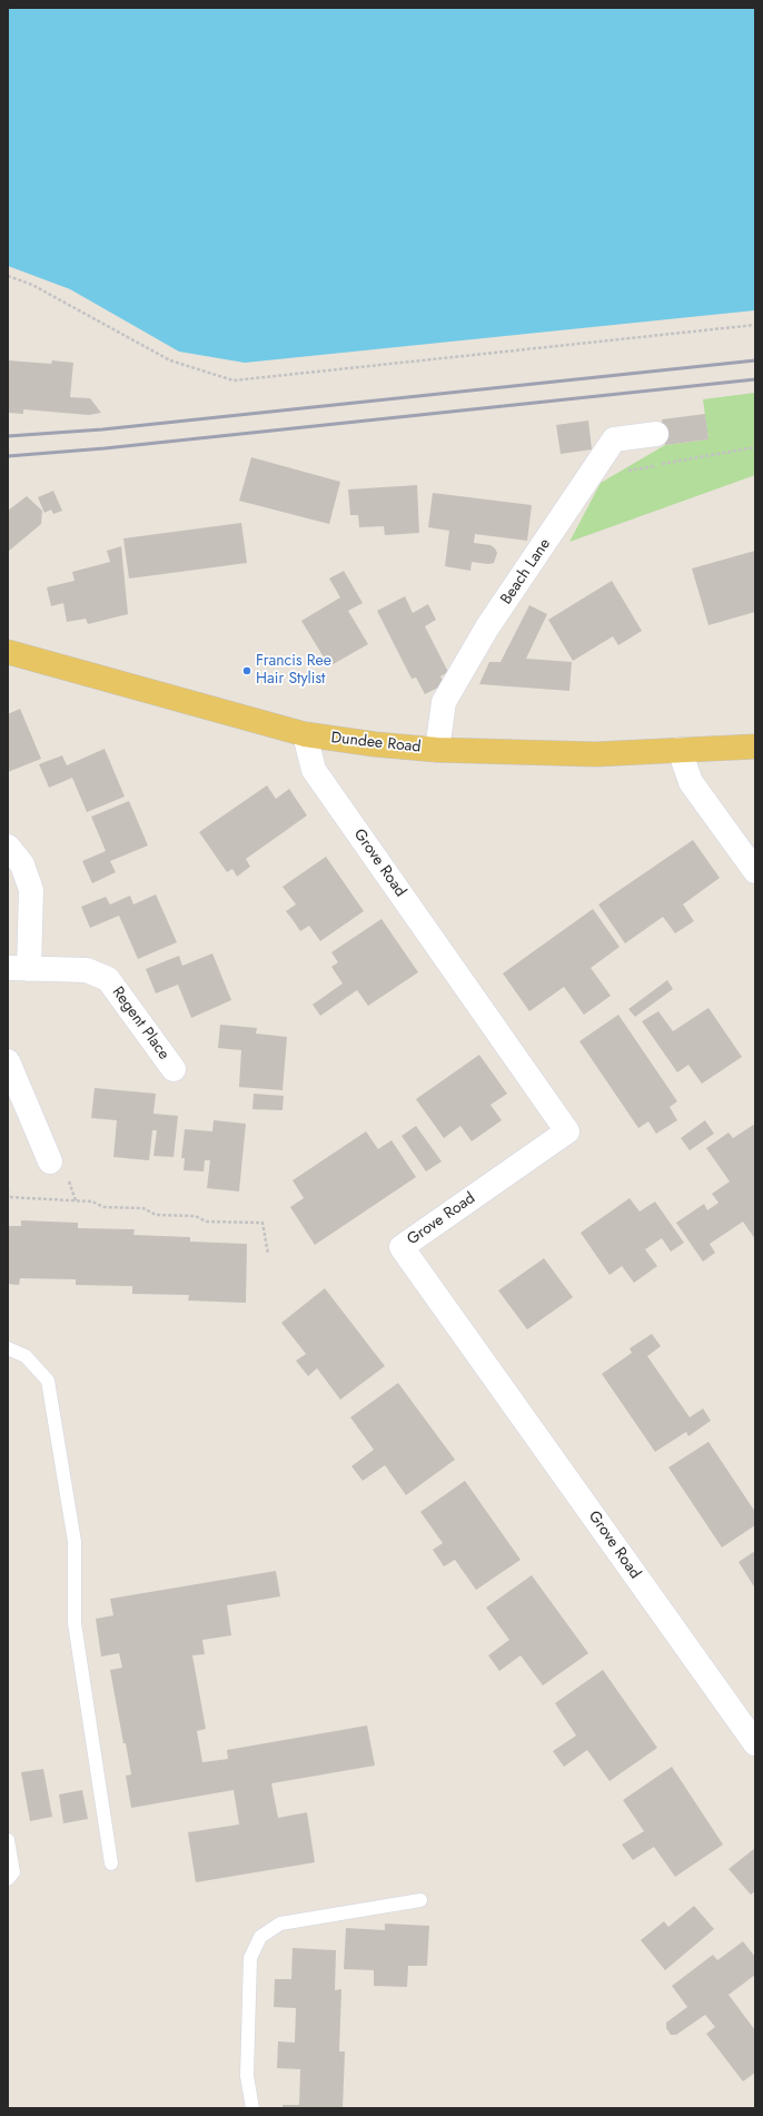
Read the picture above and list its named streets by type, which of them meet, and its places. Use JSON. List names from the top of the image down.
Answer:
{
  "streets": {
    "main road": ["Dundee Road"],
    "street": ["Beach Lane", "Grove Road", "Regent Place"]
  },
  "crossings": [
    ["Beach Lane", "Dundee Road"],
    ["Dundee Road", "Grove Road"]
  ],
  "places": ["Francis Ree Hair Stylist"]
}
